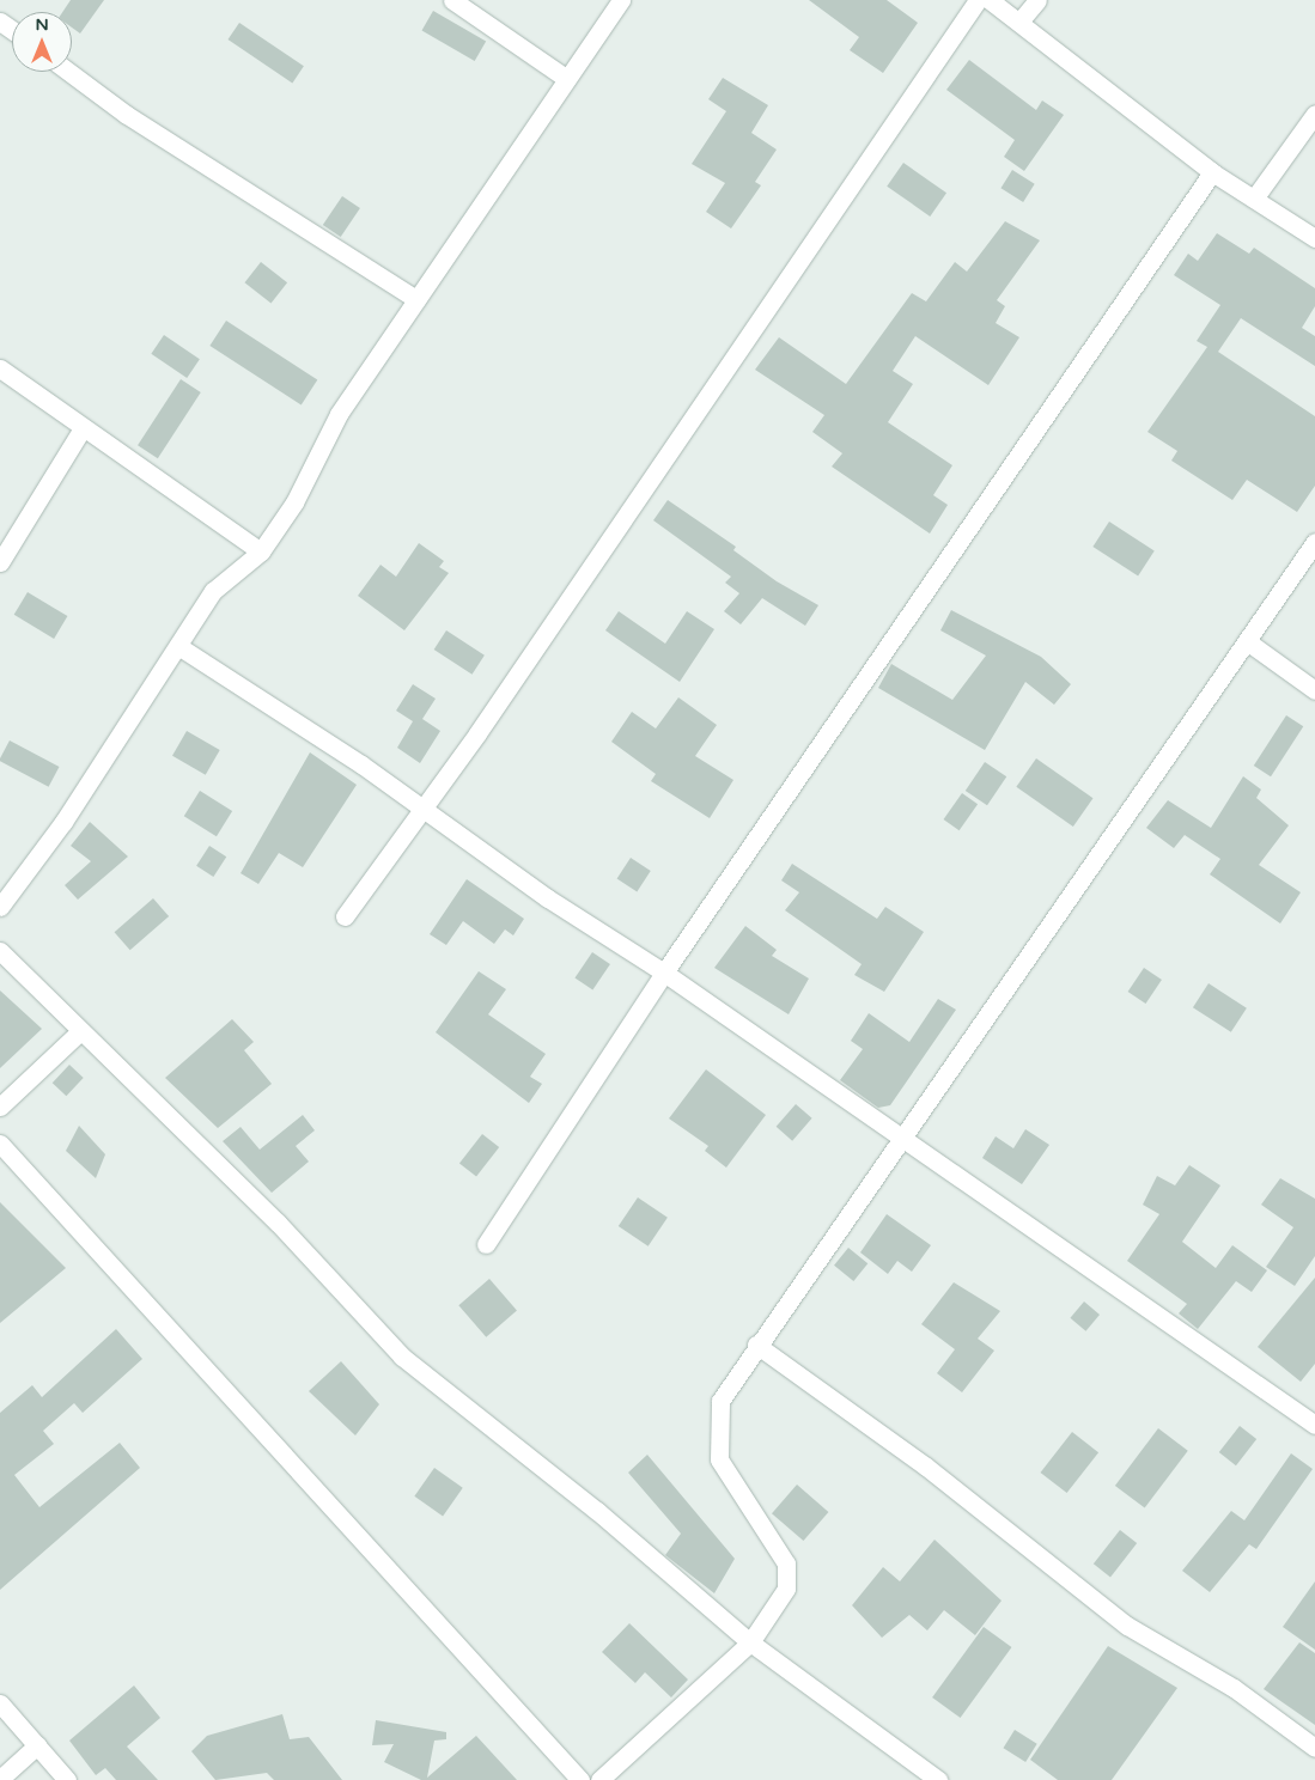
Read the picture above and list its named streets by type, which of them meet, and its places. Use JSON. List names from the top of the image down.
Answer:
{
  "north": "top"
}
